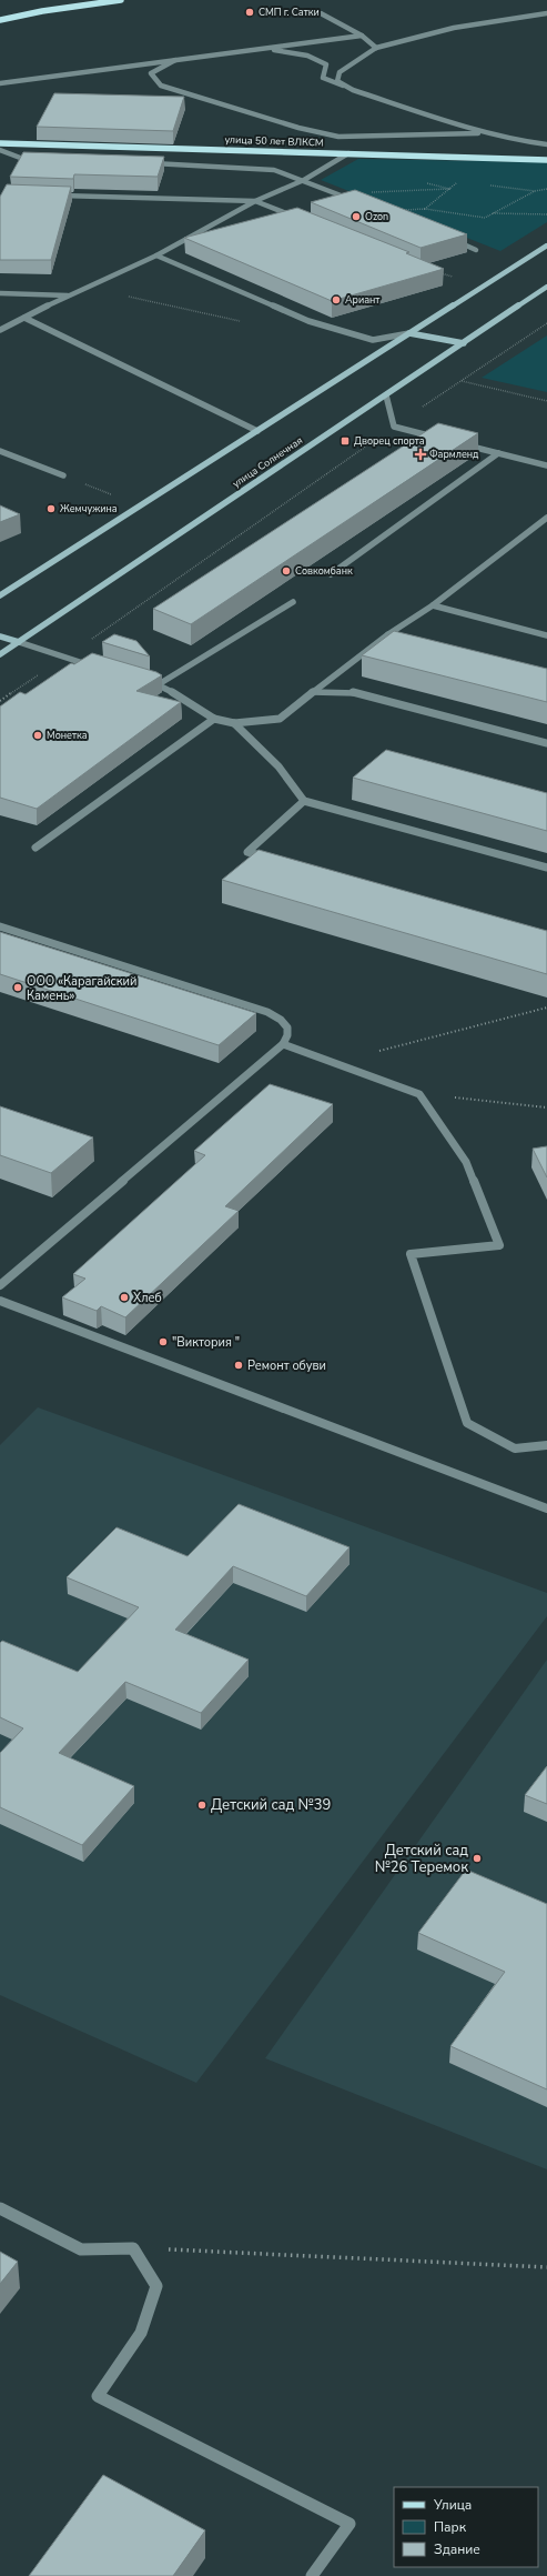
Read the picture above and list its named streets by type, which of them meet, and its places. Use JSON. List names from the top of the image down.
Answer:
{
  "streets": {
    "main road": ["улица 50 лет ВЛКСМ", "улица Солнечная"]
  },
  "places": {
    "other": [
      "СМП г. Сатки",
      "Ozon",
      "Ариант",
      "Жемчужина",
      "Совкомбанк",
      "Монетка",
      "ООО «Карагайский Камень»",
      "Хлеб",
      "\"Виктория \"",
      "Ремонт обуви",
      "Детский сад №39",
      "Детский сад №26 Теремок"
    ],
    "transit": ["Дворец спорта"],
    "health": ["Фармленд"]
  },
  "legend": ["Улица", "Парк", "Здание"]
}
